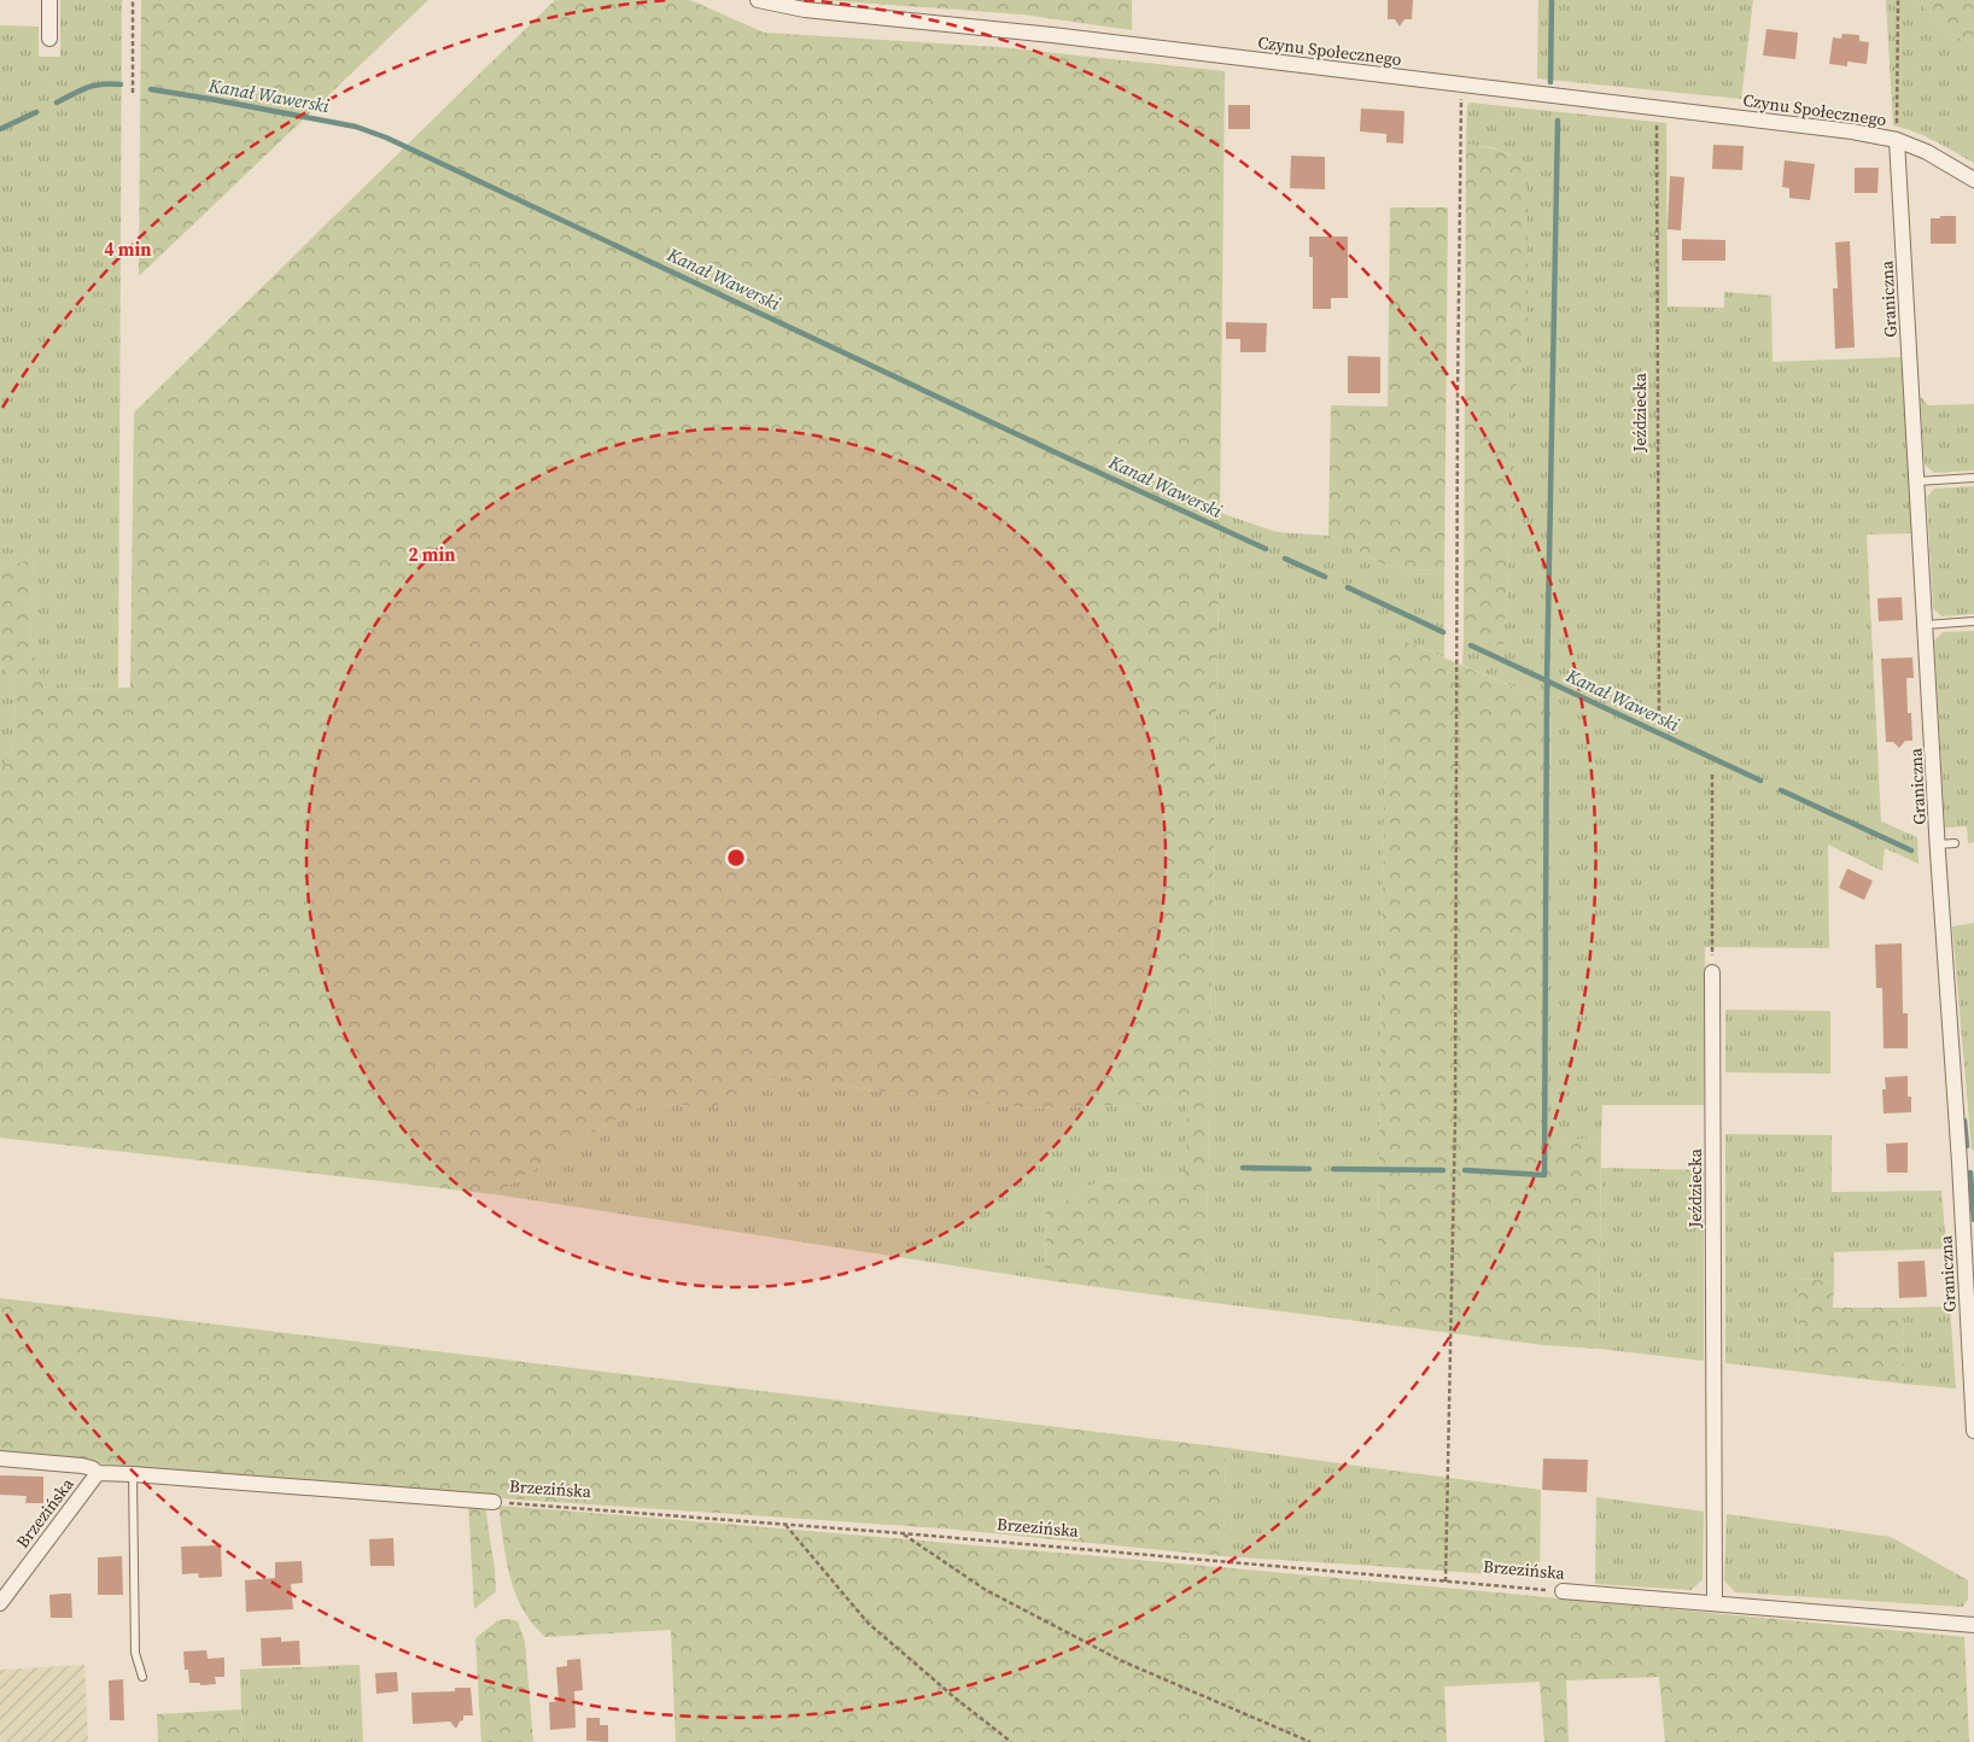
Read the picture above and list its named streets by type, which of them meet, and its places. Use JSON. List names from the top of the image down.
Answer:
{
  "streets": {
    "street": [
      "Czynu Społecznego",
      "Graniczna",
      "Jeździecka",
      "Brzezińska"
    ]
  },
  "crossings": [
    ["Czynu Społecznego", "Graniczna"],
    ["Czynu Społecznego", "Jeździecka"],
    ["Jeździecka", "Brzezińska"]
  ],
  "water": ["Kanał Wawerski"],
  "rings": ["4 min", "2 min"]
}
